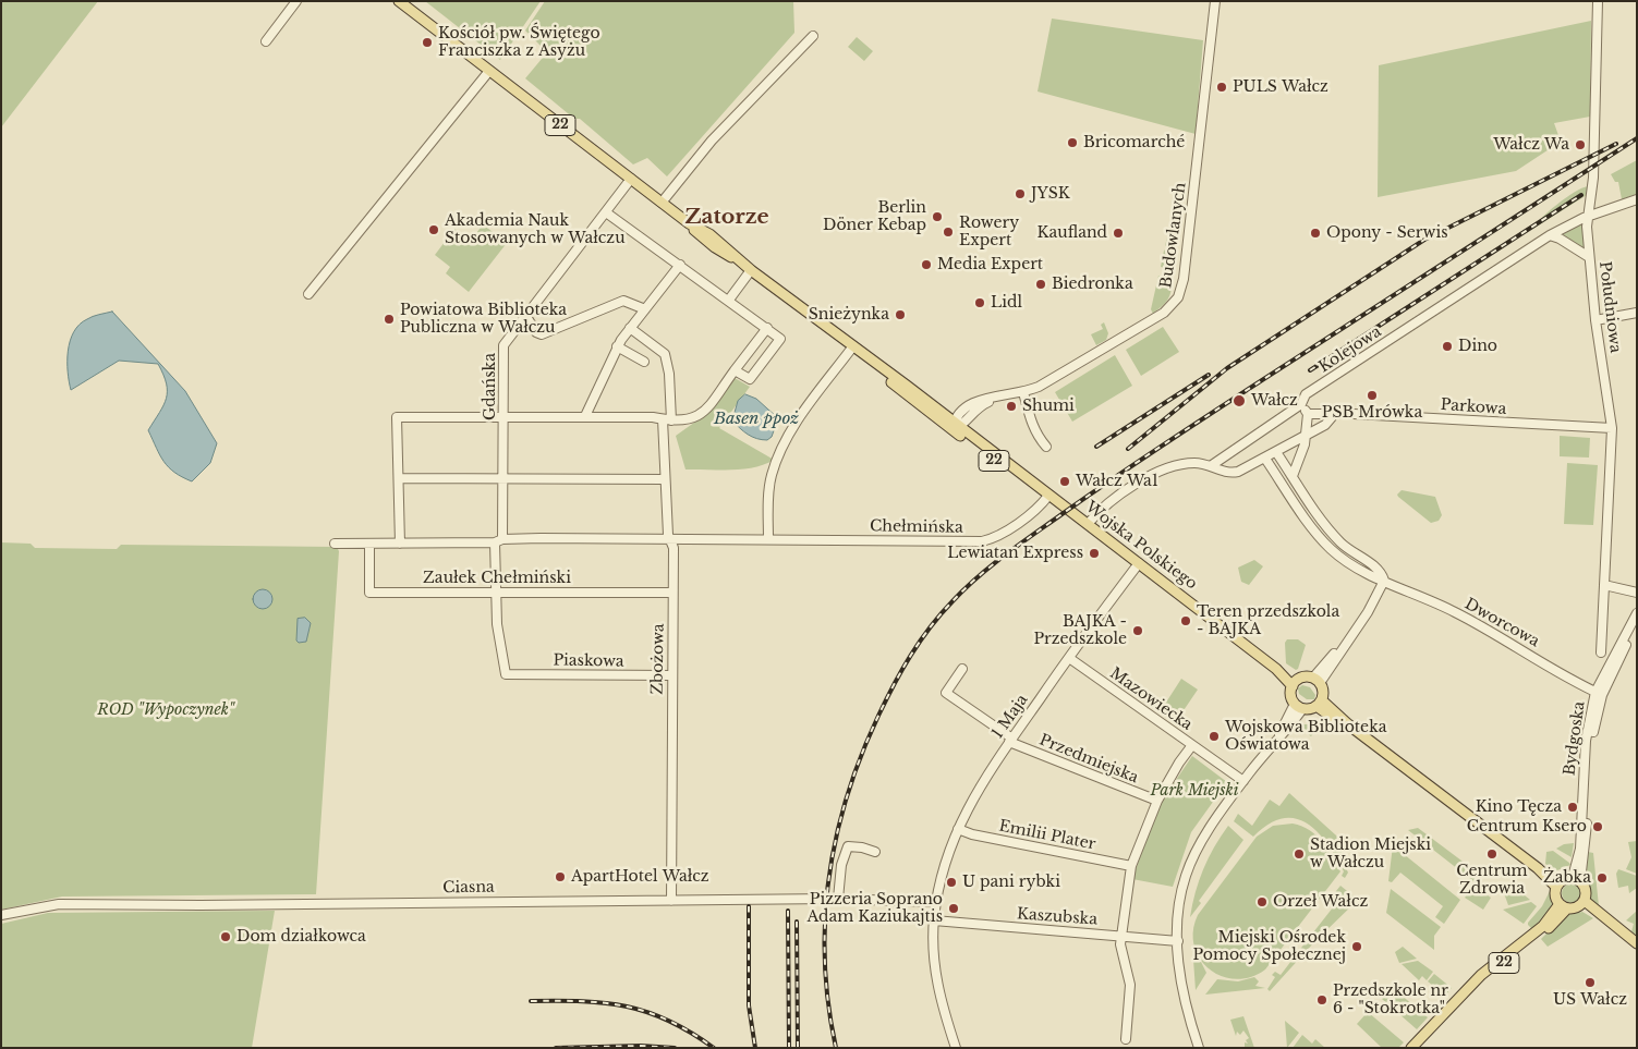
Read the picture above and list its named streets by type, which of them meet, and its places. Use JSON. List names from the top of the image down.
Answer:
{
  "streets": {
    "main road": ["22", "Wojska Polskiego"],
    "street": [
      "Budowlanych",
      "Południowa",
      "Kolejowa",
      "Gdańska",
      "Parkowa",
      "Chełmińska",
      "Zaułek Chełmiński",
      "Dworcowa",
      "Zbożowa",
      "Piaskowa",
      "Mazowiecka",
      "1 Maja",
      "Bydgoska",
      "Przedmiejska",
      "Emilii Plater",
      "Ciasna",
      "Kaszubska"
    ]
  },
  "crossings": [
    ["22", "Bydgoska"],
    ["Budowlanych", "Wojska Polskiego"],
    ["Południowa", "Kolejowa"],
    ["Południowa", "Parkowa"],
    ["Gdańska", "Wojska Polskiego"],
    ["Gdańska", "Zaułek Chełmiński"],
    ["Gdańska", "Piaskowa"],
    ["Chełmińska", "Wojska Polskiego"],
    ["Chełmińska", "Zbożowa"],
    ["Wojska Polskiego", "1 Maja"],
    ["Zaułek Chełmiński", "Zbożowa"],
    ["Dworcowa", "Bydgoska"],
    ["Zbożowa", "Piaskowa"],
    ["Zbożowa", "Ciasna"],
    ["Mazowiecka", "1 Maja"],
    ["1 Maja", "Przedmiejska"],
    ["1 Maja", "Emilii Plater"],
    ["1 Maja", "Ciasna"],
    ["1 Maja", "Kaszubska"]
  ],
  "districts": ["Zatorze"],
  "water": ["Basen ppoż"],
  "parks": ["ROD \"Wypoczynek\"", "Park Miejski"],
  "places": [
    "Kościół pw. Świętego Franciszka z Asyżu",
    "PULS Wałcz",
    "Bricomarché",
    "Wałcz Wa",
    "JYSK",
    "Berlin Döner Kebap",
    "Akademia Nauk Stosowanych w Wałczu",
    "Rowery Expert",
    "Kaufland",
    "Opony - Serwis",
    "Media Expert",
    "Biedronka",
    "Lidl",
    "Snieżynka",
    "Powiatowa Biblioteka Publiczna w Wałczu",
    "Dino",
    "PSB Mrówka",
    "Wałcz",
    "Shumi",
    "Wałcz Wa1",
    "Lewiatan Express",
    "Teren przedszkola - BAJKA",
    "BAJKA - Przedszkole",
    "Wojskowa Biblioteka Oświatowa",
    "Kino Tęcza",
    "Centrum Ksero",
    "Stadion Miejski w Wałczu",
    "Centrum Zdrowia",
    "ApartHotel Wałcz",
    "Żabka",
    "U pani rybki",
    "Orzeł Wałcz",
    "Pizzeria Soprano Adam Kaziukajtis",
    "Dom działkowca",
    "Miejski Ośrodek Pomocy Społecznej",
    "US Wałcz",
    "Przedszkole nr 6 - \"Stokrotka\""
  ]
}
